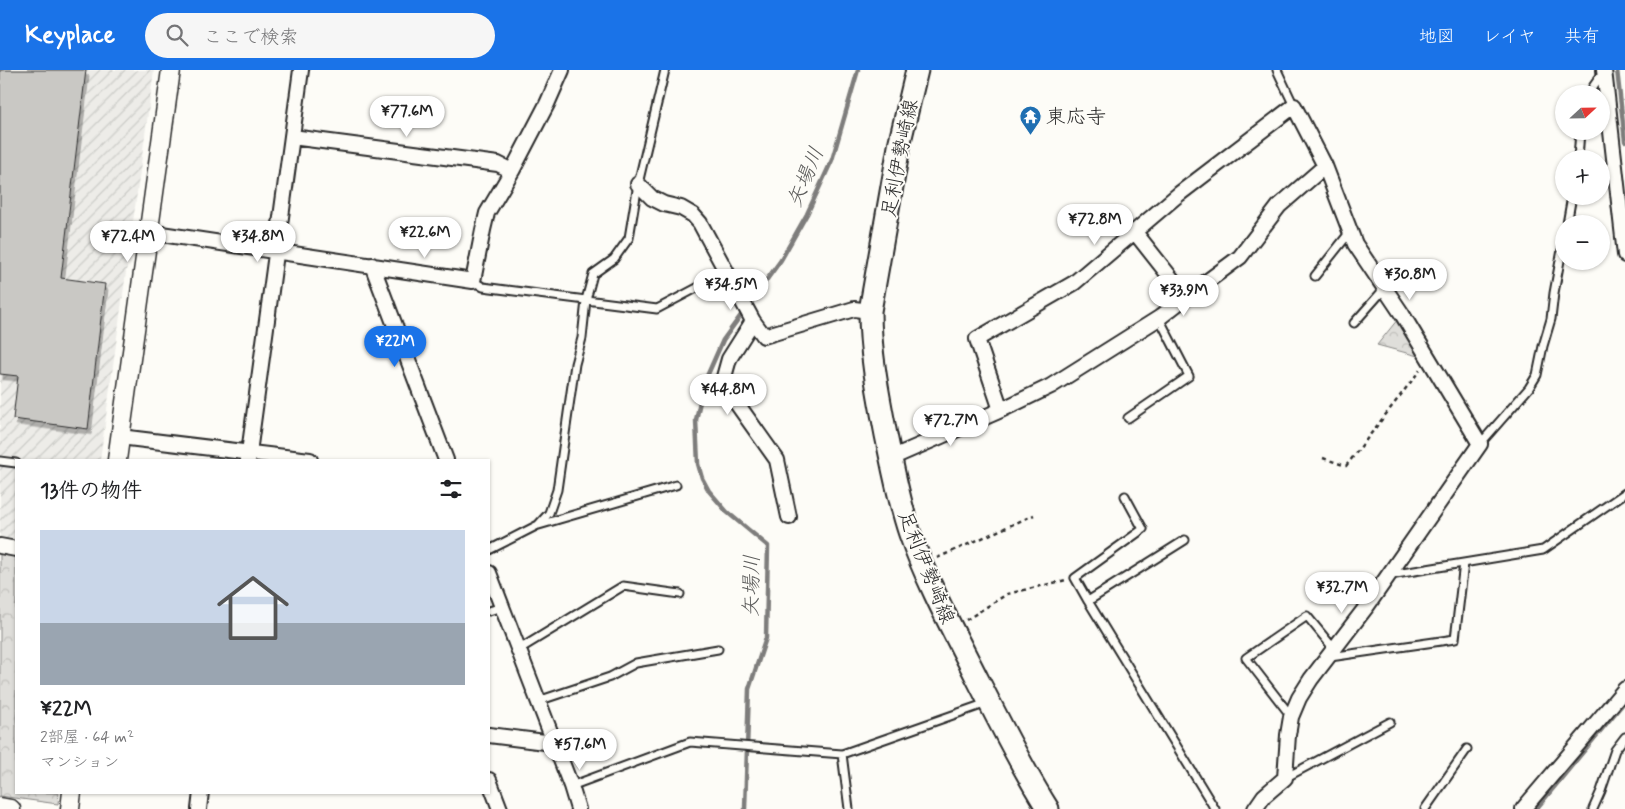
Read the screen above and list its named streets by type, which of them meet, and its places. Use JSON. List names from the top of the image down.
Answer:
{
  "streets": {
    "main road": ["足利伊勢崎線"]
  },
  "water": ["矢場川"],
  "places": {
    "temple": ["東応寺"]
  },
  "north": "right",
  "page": {
    "header": "Keyplace",
    "search": "ここで検索",
    "nav": ["地図", "レイヤ", "共有"],
    "map_buttons": ["+", "−"],
    "price": [
      "¥77.6M",
      "¥72.8M",
      "¥22.6M",
      "¥72.4M",
      "¥34.8M",
      "¥30.8M",
      "¥34.5M",
      "¥33.9M",
      "¥22M",
      "¥44.8M",
      "¥72.7M",
      "¥32.7M",
      "¥57.6M"
    ],
    "heading": "13件の物件",
    "list": [
      {
        "name": "¥22M",
        "note": "2部屋 · 64 m² · マンション"
      }
    ]
  }
}
